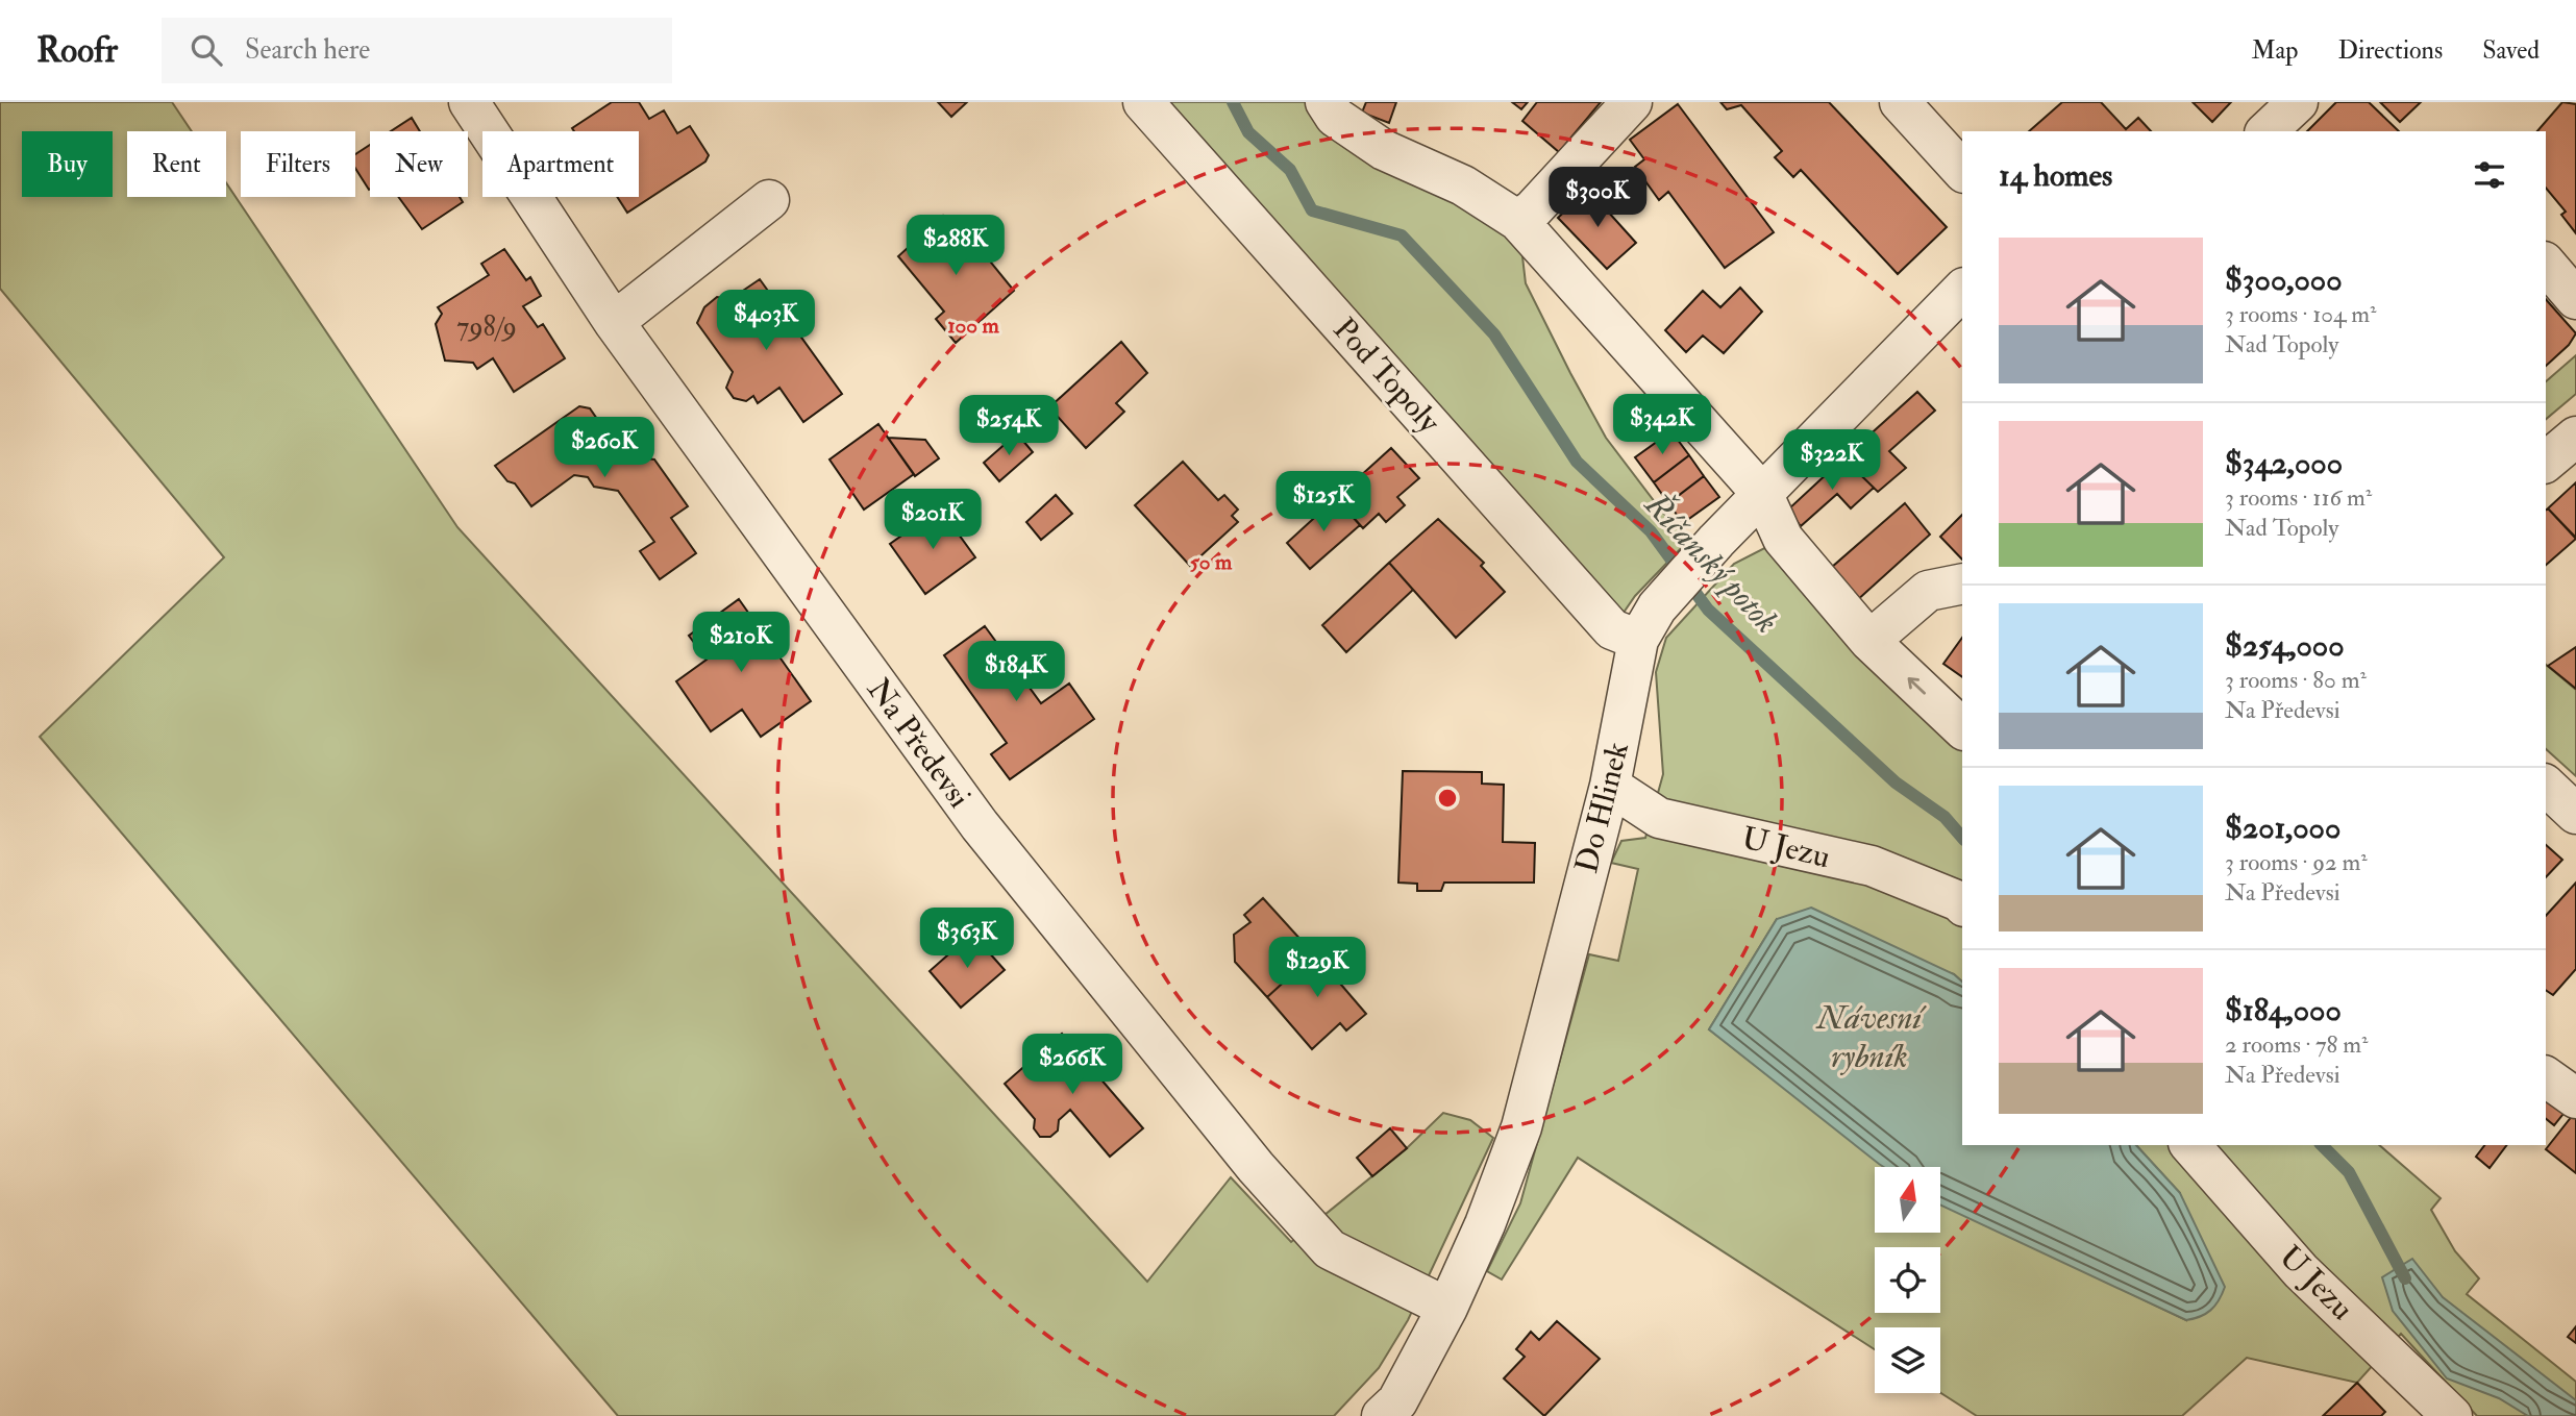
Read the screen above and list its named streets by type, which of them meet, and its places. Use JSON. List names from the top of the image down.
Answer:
{
  "streets": {
    "street": [
      "Pod Topoly",
      "Na Předevsi",
      "Do Hlinek",
      "U Jezu"
    ]
  },
  "crossings": [
    ["Pod Topoly", "Do Hlinek"],
    ["Na Předevsi", "Do Hlinek"],
    ["Do Hlinek", "U Jezu"]
  ],
  "water": ["Říčanský potok", "Návesní rybník"],
  "house_numbers": ["798/9"],
  "north": "top",
  "page": {
    "header": "Roofr",
    "search": "Search here",
    "nav": ["Map", "Directions", "Saved"],
    "chip": [
      "Buy",
      "Rent",
      "Filters",
      "New",
      "Apartment"
    ],
    "heading": "14 homes",
    "price": [
      "$300K",
      "$288K",
      "$403K",
      "$342K",
      "$254K",
      "$260K",
      "$322K",
      "$125K",
      "$201K",
      "$210K",
      "$184K",
      "$363K",
      "$129K",
      "$266K"
    ],
    "list": [
      {
        "name": "$300,000",
        "note": "3 rooms · 104 m² · Nad Topoly"
      },
      {
        "name": "$342,000",
        "note": "3 rooms · 116 m² · Nad Topoly"
      },
      {
        "name": "$254,000",
        "note": "3 rooms · 80 m² · Na Předevsi"
      },
      {
        "name": "$201,000",
        "note": "3 rooms · 92 m² · Na Předevsi"
      },
      {
        "name": "$184,000",
        "note": "2 rooms · 78 m² · Na Předevsi"
      }
    ]
  },
  "rings": ["100 m", "50 m"]
}
